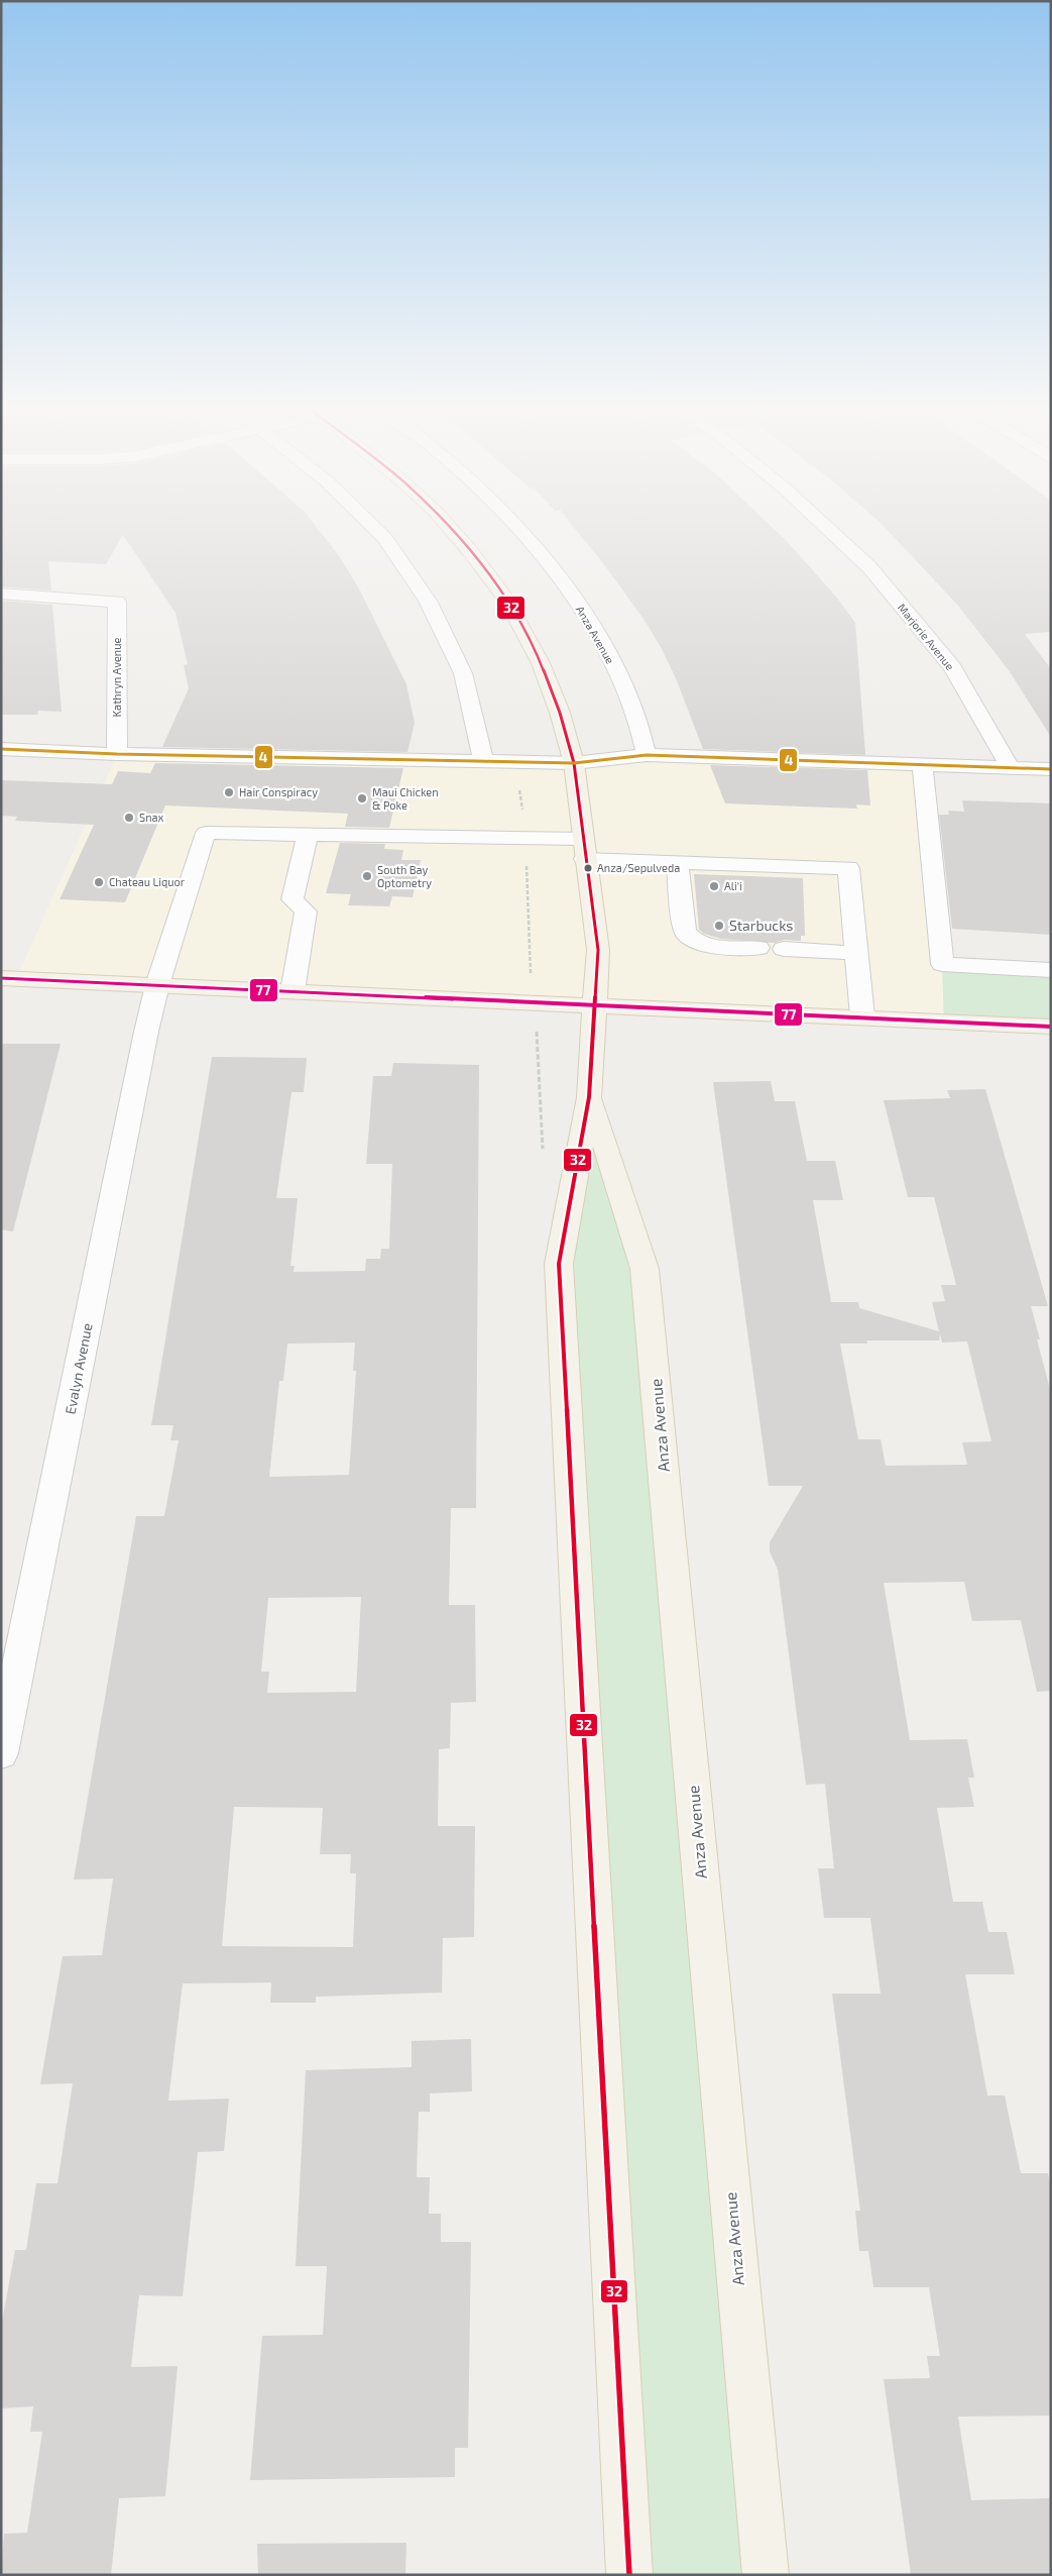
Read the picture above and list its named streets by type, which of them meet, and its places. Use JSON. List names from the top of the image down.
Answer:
{
  "streets": {
    "main road": ["Anza Avenue"],
    "street": ["Marjorie Avenue", "Kathryn Avenue", "Evalyn Avenue"]
  },
  "places": [
    "Hair Conspiracy",
    "Maui Chicken & Poke",
    "Snax",
    "Anza/Sepulveda",
    "South Bay Optometry",
    "Chateau Liquor",
    "Ali'i",
    "Starbucks"
  ],
  "lines": ["transit line 32", "transit line 4", "transit line 77"]
}
